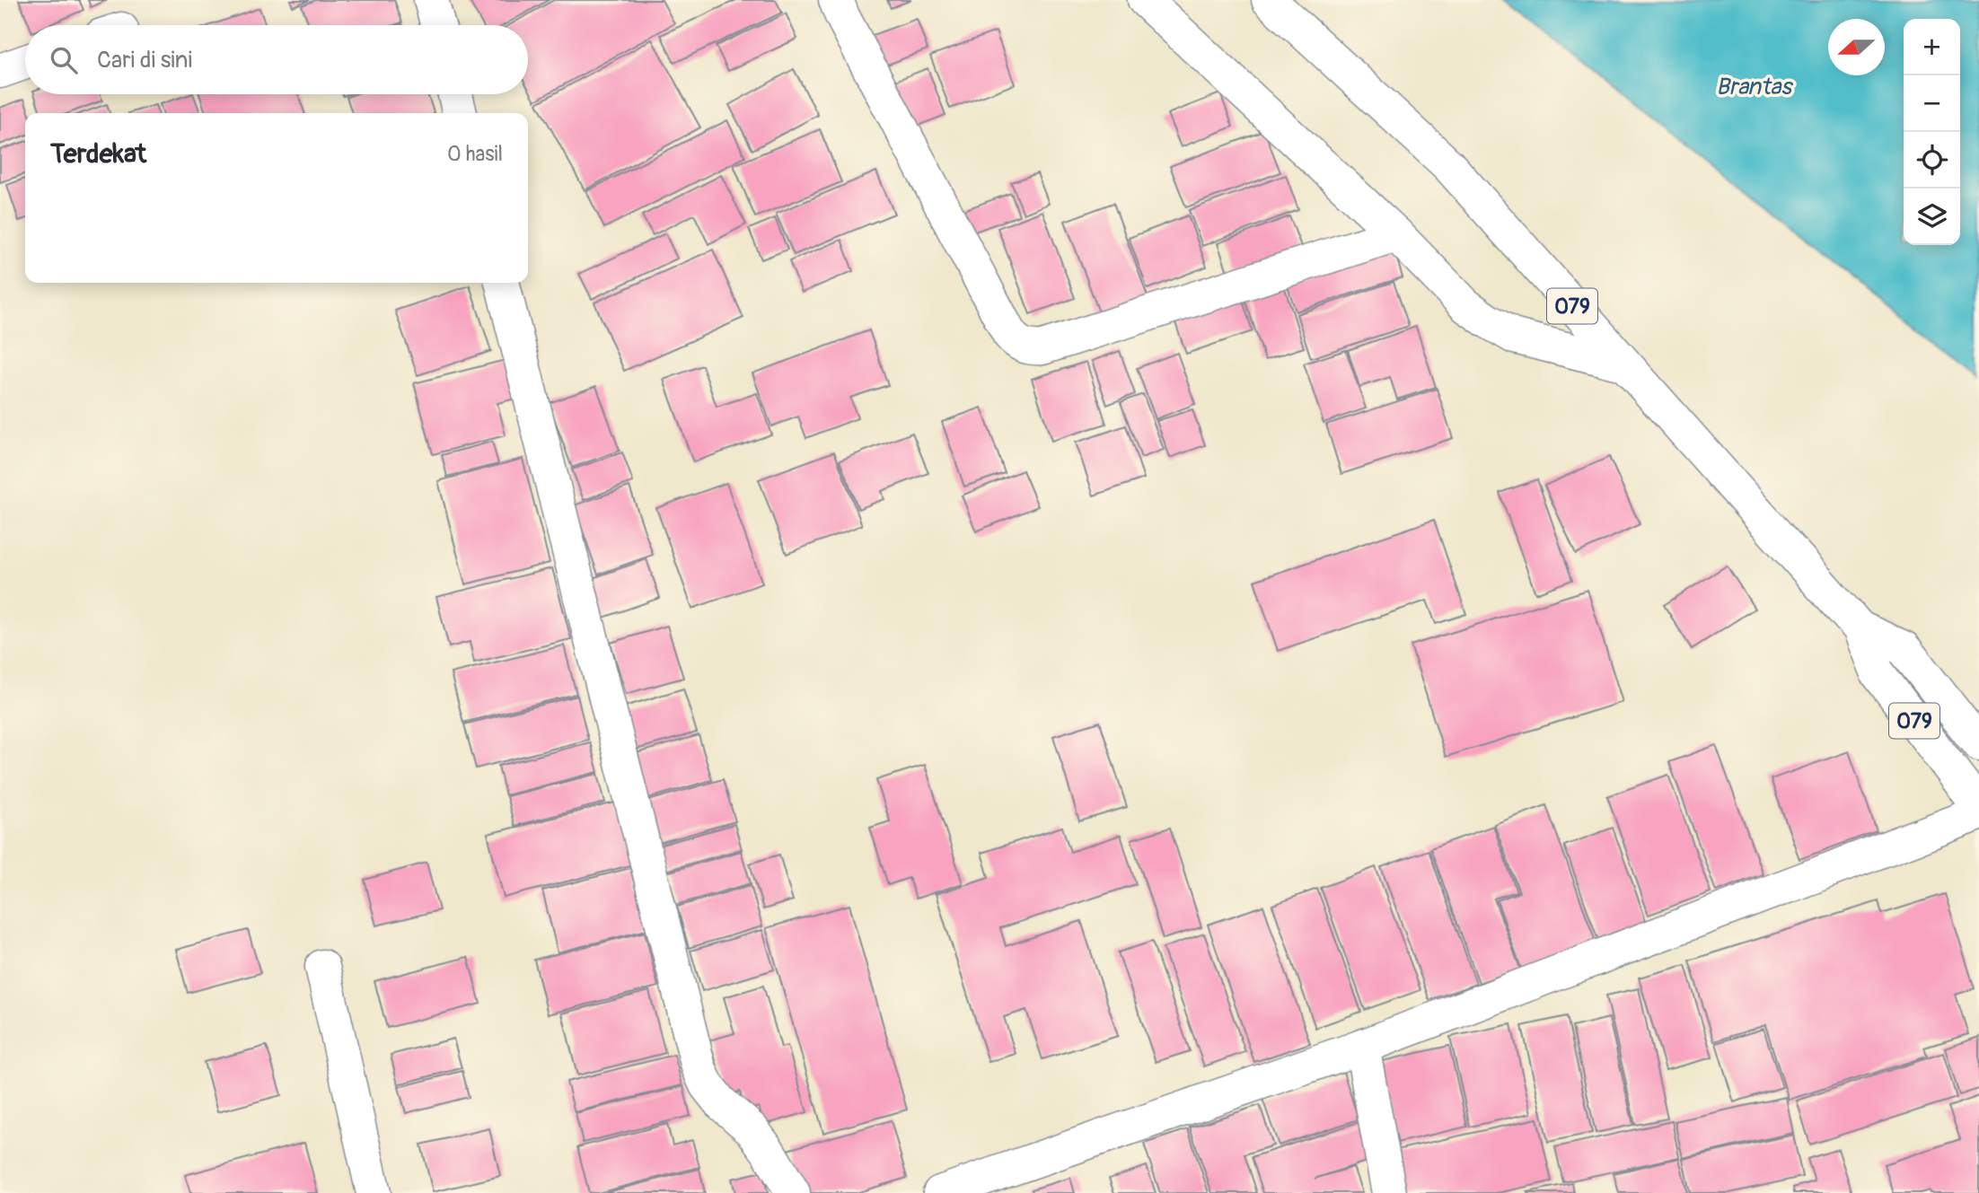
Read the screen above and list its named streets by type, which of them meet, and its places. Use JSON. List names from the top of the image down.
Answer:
{
  "streets": {
    "street": ["079"]
  },
  "water": ["Brantas"],
  "north": "left",
  "page": {
    "map_buttons": ["+", "−"],
    "search": "Cari di sini",
    "heading": ["Terdekat", "0 hasil"]
  }
}
